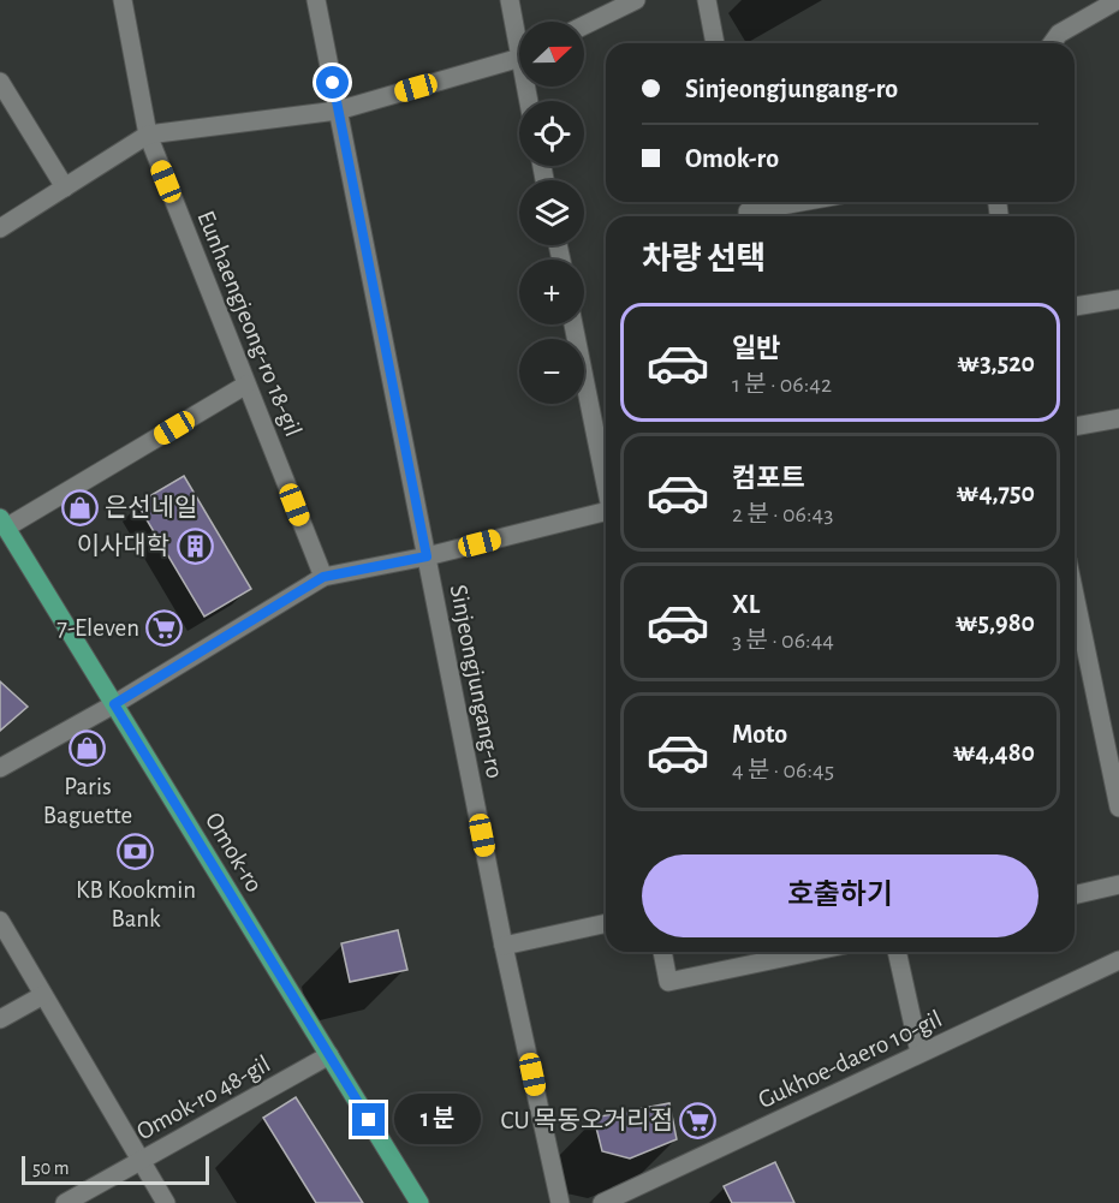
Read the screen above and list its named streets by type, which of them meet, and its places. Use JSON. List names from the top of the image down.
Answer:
{
  "streets": {
    "main road": ["Omok-ro"],
    "street": [
      "Eunhaengjeong-ro 18-gil",
      "Sinjeongjungang-ro",
      "Gukhoe-daero 10-gil",
      "Omok-ro 48-gil"
    ]
  },
  "crossings": [
    ["Eunhaengjeong-ro 18-gil", "Omok-ro"],
    ["Omok-ro", "Omok-ro 48-gil"]
  ],
  "places": {
    "shop": ["은선네일", "Paris Baguette"],
    "building": ["이사대학"],
    "supermarket": ["7-Eleven", "CU 목동오거리점"],
    "bank": ["KB Kookmin Bank"]
  },
  "scale_bar": "50 m",
  "north": "right",
  "page": {
    "map_buttons": ["+", "−"],
    "banner": ["Sinjeongjungang-ro", "Omok-ro"],
    "heading": "차량 선택",
    "list": [
      {
        "name": "일반",
        "note": "1 분 · 06:42",
        "value": "₩3,520"
      },
      {
        "name": "컴포트",
        "note": "2 분 · 06:43",
        "value": "₩4,750"
      },
      {
        "name": "XL",
        "note": "3 분 · 06:44",
        "value": "₩5,980"
      },
      {
        "name": "Moto",
        "note": "4 분 · 06:45",
        "value": "₩4,480"
      }
    ],
    "buttons": "호출하기",
    "bubble": "1 분",
    "scale": "50 m"
  }
}
